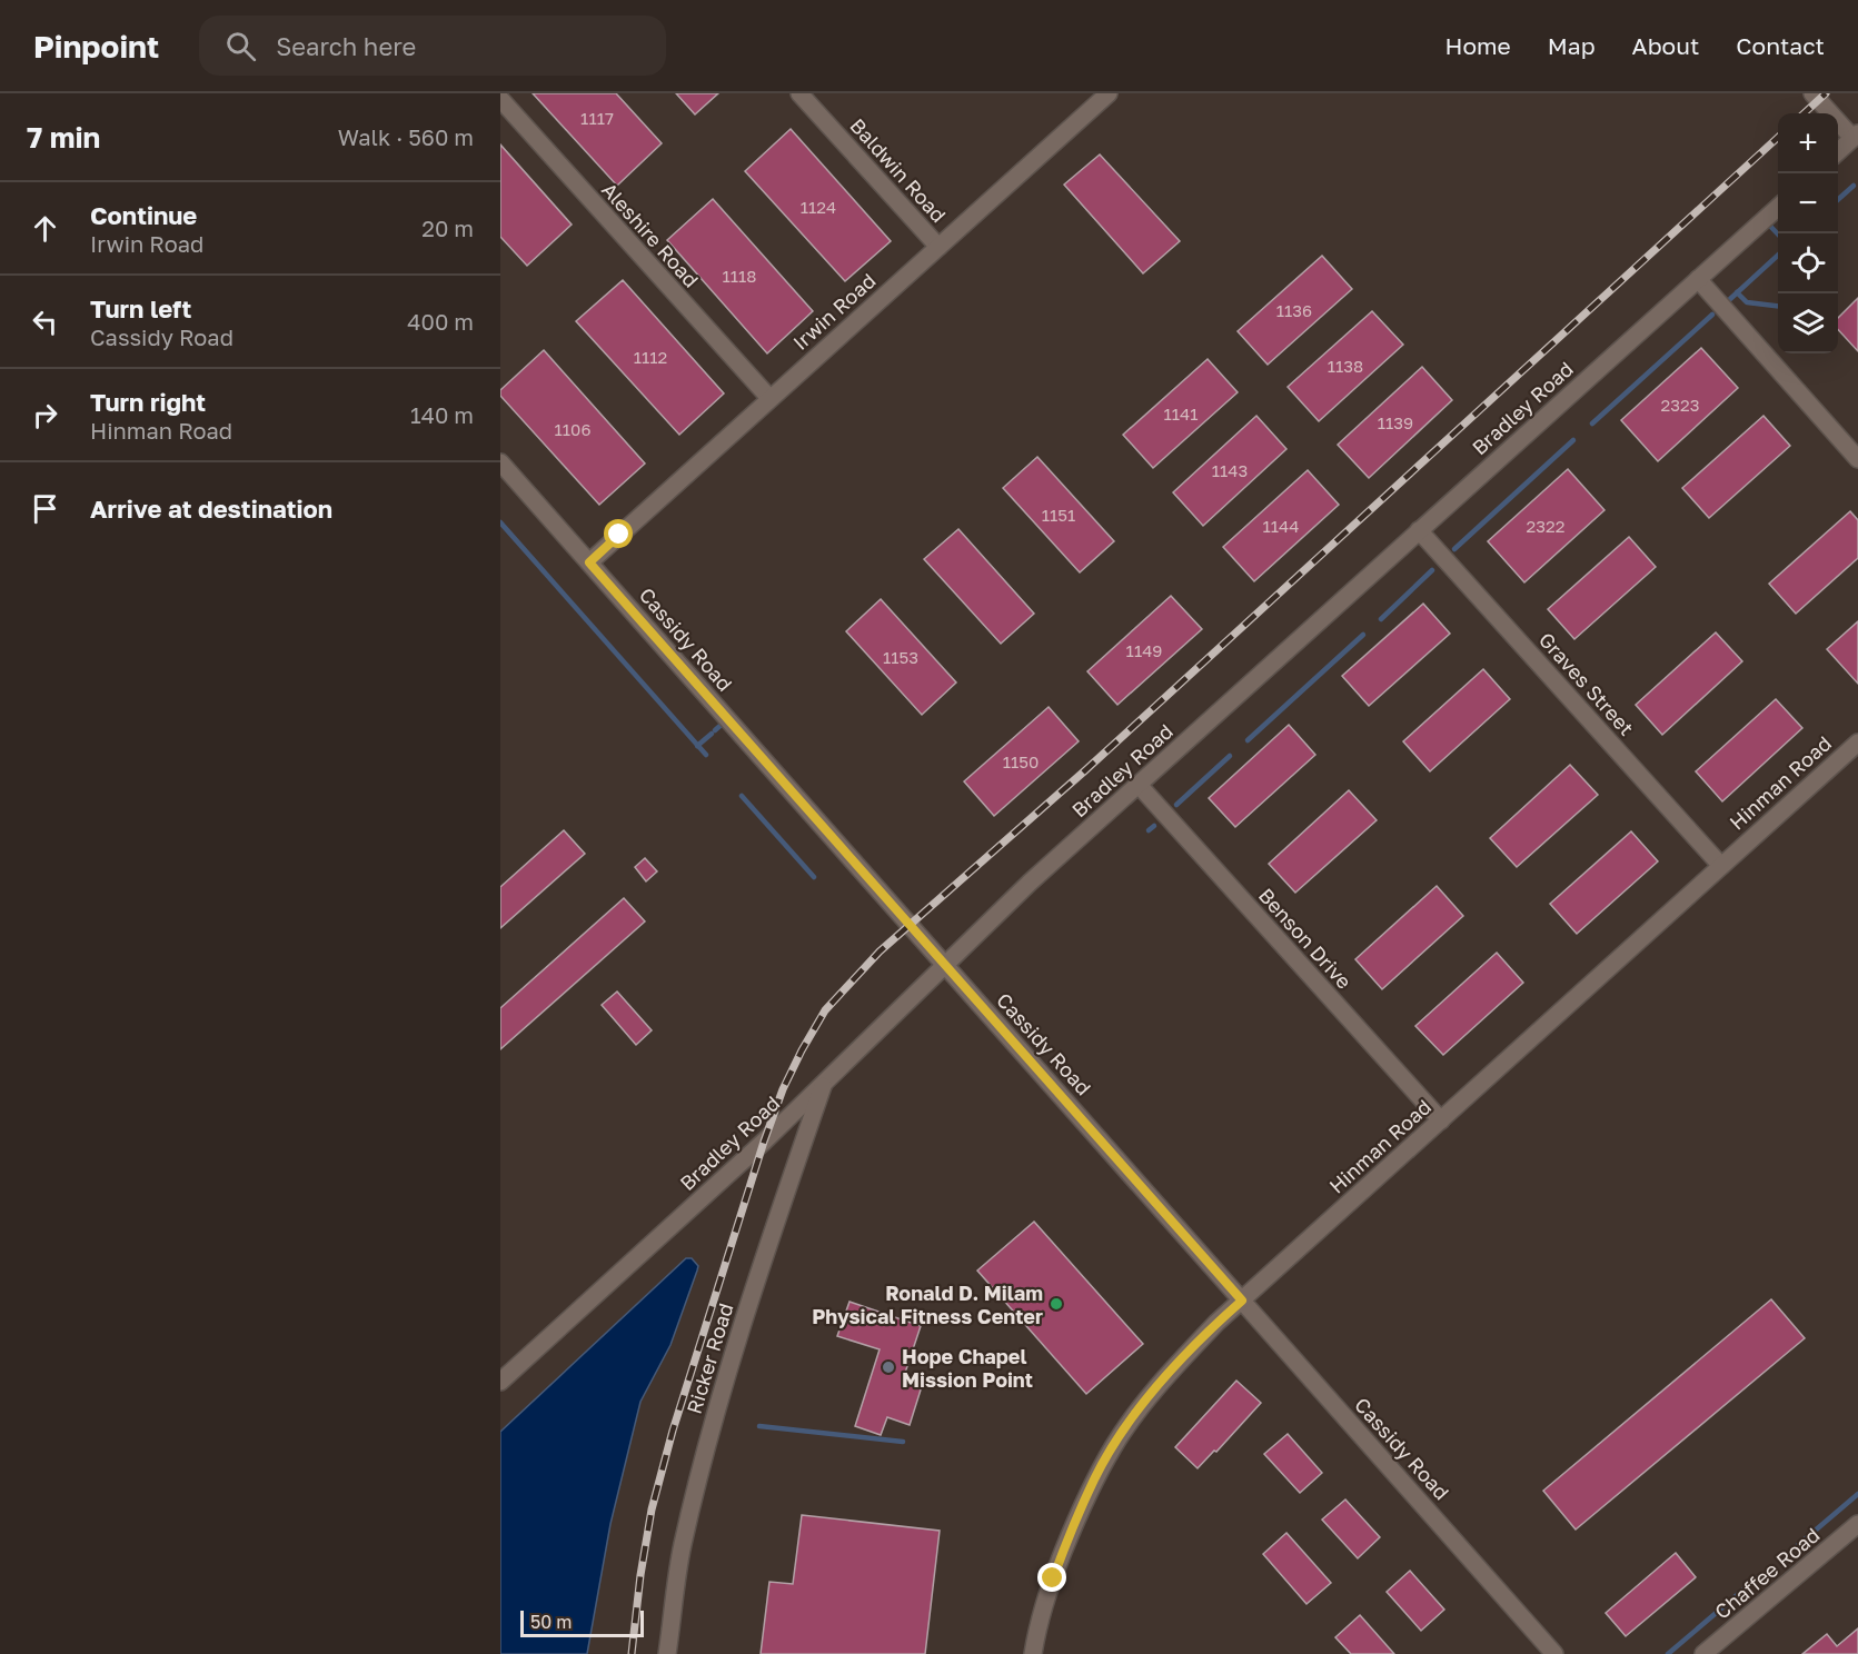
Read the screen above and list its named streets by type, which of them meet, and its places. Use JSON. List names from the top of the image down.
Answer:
{
  "streets": {
    "street": [
      "Baldwin Road",
      "Aleshire Road",
      "Irwin Road",
      "Bradley Road",
      "Cassidy Road",
      "Graves Street",
      "Hinman Road",
      "Benson Drive",
      "Ricker Road",
      "Chaffee Road"
    ]
  },
  "crossings": [
    ["Baldwin Road", "Irwin Road"],
    ["Aleshire Road", "Irwin Road"],
    ["Irwin Road", "Cassidy Road"],
    ["Bradley Road", "Cassidy Road"],
    ["Bradley Road", "Graves Street"],
    ["Bradley Road", "Benson Drive"],
    ["Bradley Road", "Ricker Road"],
    ["Cassidy Road", "Hinman Road"],
    ["Graves Street", "Hinman Road"],
    ["Hinman Road", "Benson Drive"]
  ],
  "places": ["Ronald D. Milam Physical Fitness Center", "Hope Chapel Mission Point"],
  "house_numbers": [
    "1117",
    "1124",
    "1118",
    "1136",
    "1112",
    "1138",
    "2323",
    "1141",
    "1139",
    "1106",
    "1143",
    "1151",
    "1144",
    "2322",
    "1149",
    "1153",
    "1150"
  ],
  "scale_bar": "50 m",
  "page": {
    "header": "Pinpoint",
    "search": "Search here",
    "nav": [
      "Home",
      "Map",
      "About",
      "Contact"
    ],
    "heading": ["7 min", "Walk · 560 m"],
    "map_buttons": ["+", "−"],
    "list": [
      ["Continue", "Irwin Road", "20 m"],
      ["Turn left", "Cassidy Road", "400 m"],
      ["Turn right", "Hinman Road", "140 m"],
      "Arrive at destination"
    ],
    "scale": "50 m"
  }
}
